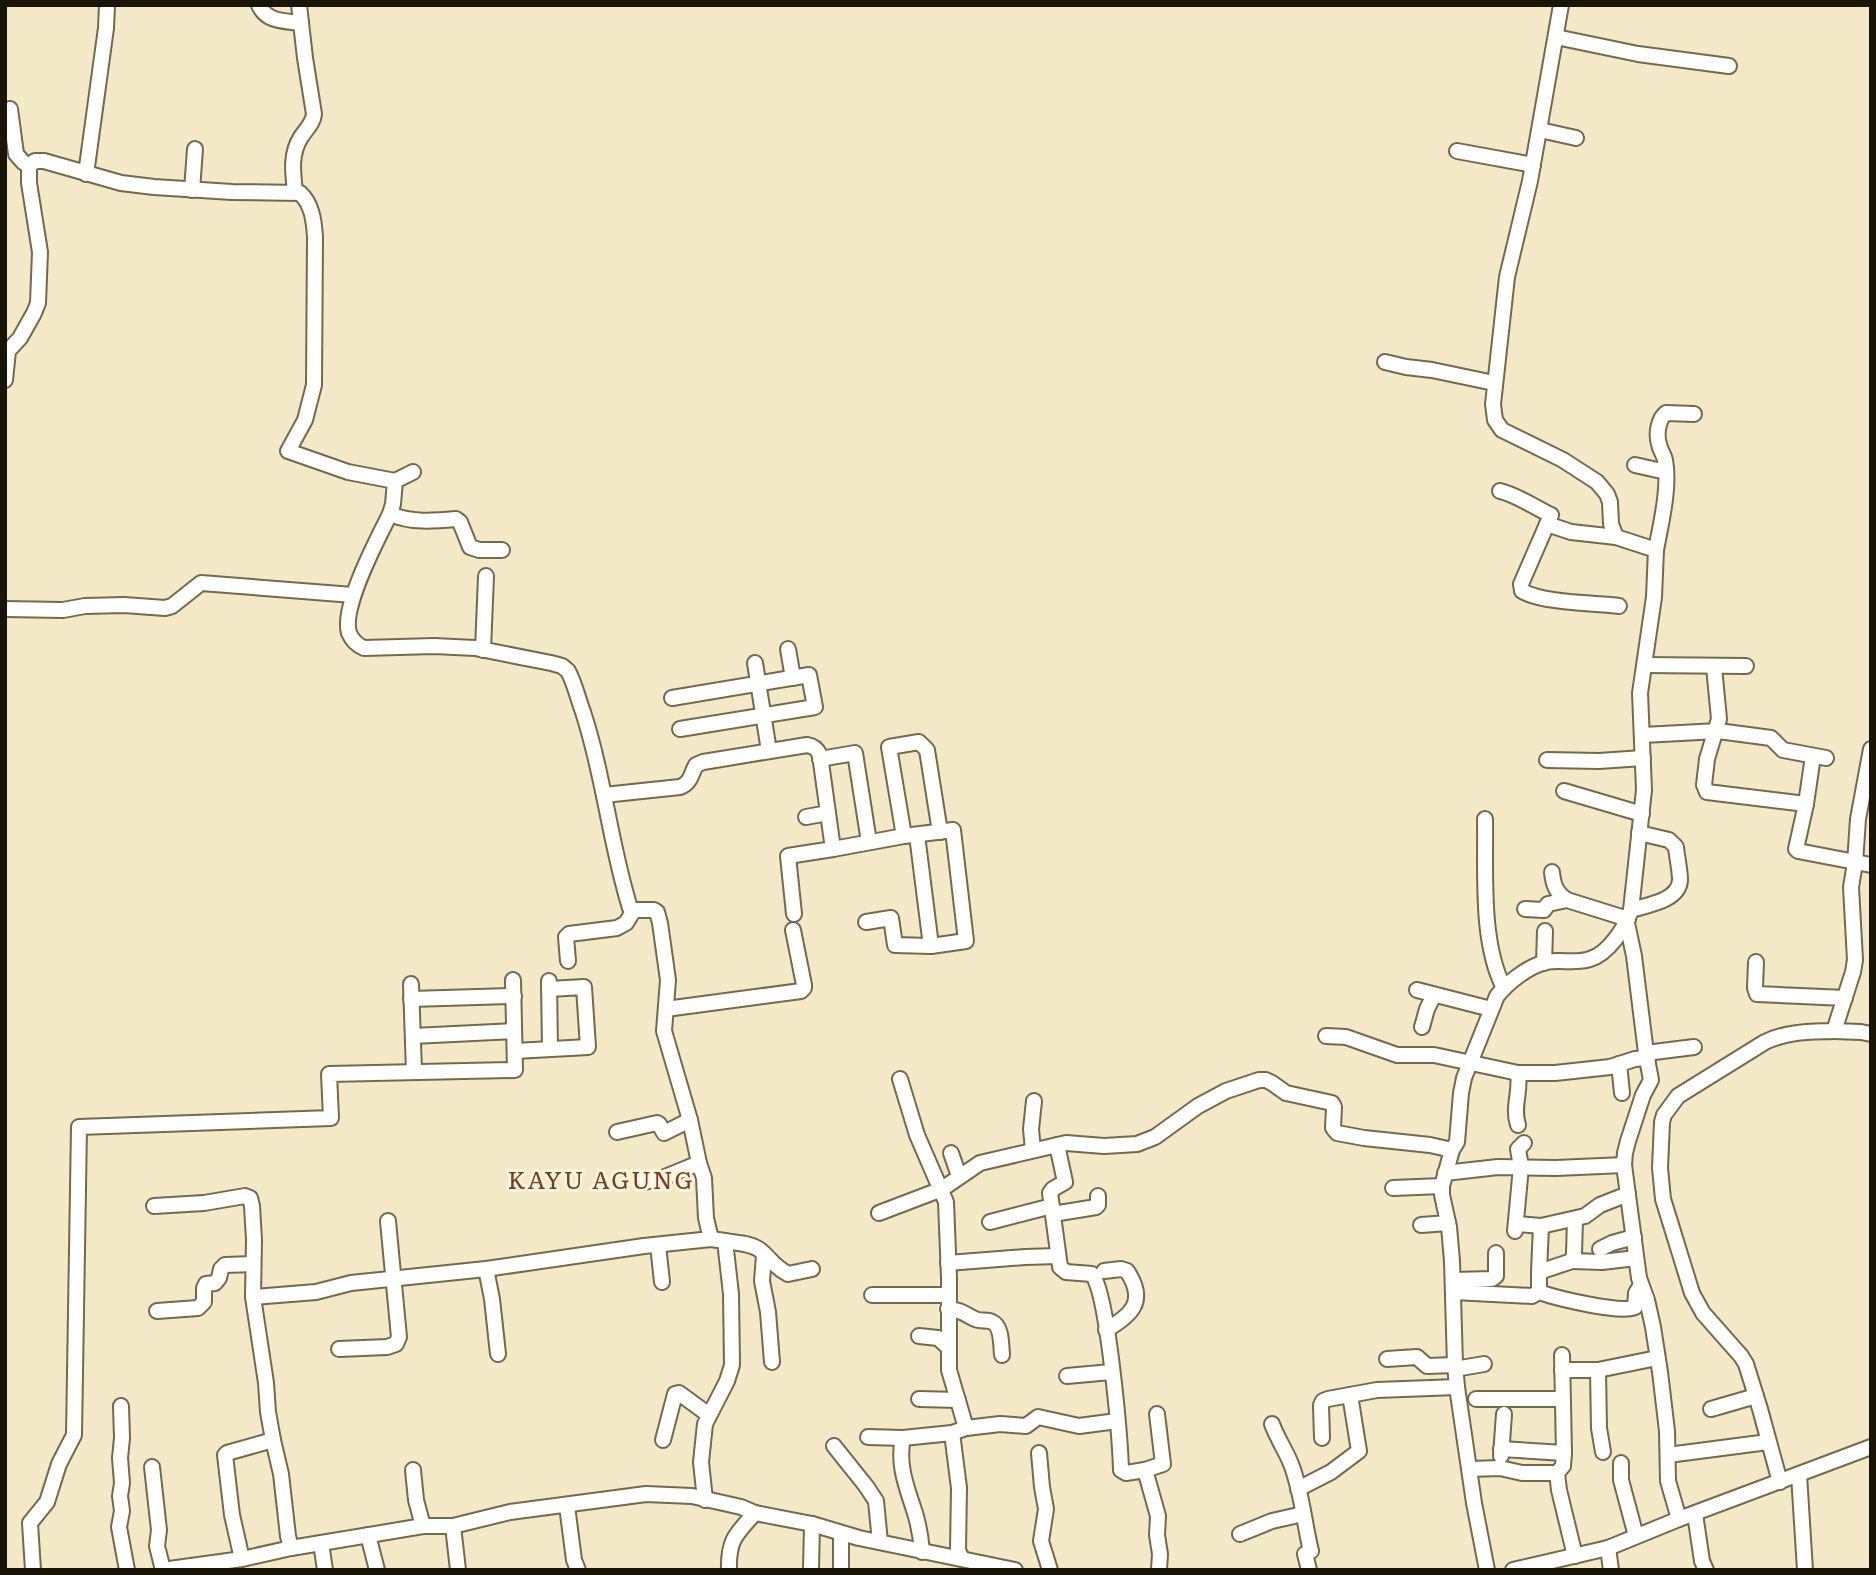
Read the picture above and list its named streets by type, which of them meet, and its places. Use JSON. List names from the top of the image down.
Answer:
{
  "districts": ["KAYU AGUNG"]
}
